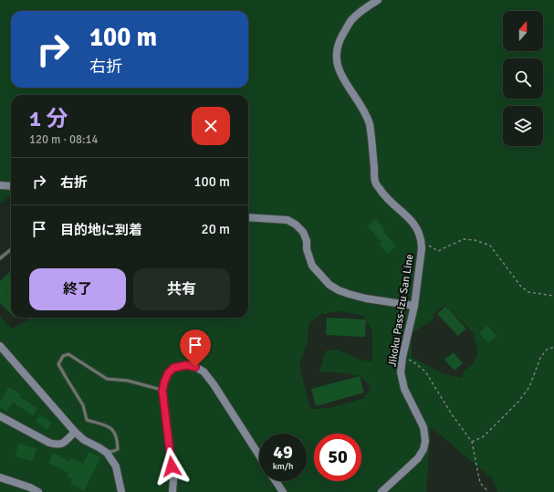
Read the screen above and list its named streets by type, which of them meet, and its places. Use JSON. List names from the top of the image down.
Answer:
{
  "streets": {
    "main road": ["Jikoku Pass-Izu San Line"]
  },
  "north": "top",
  "page": {
    "turn": ["100 m", "右折"],
    "heading": ["1 分", "120 m · 08:14"],
    "list": [
      {
        "name": "右折",
        "value": "100 m"
      },
      {
        "name": "目的地に到着",
        "value": "20 m"
      }
    ],
    "buttons": ["終了", "共有"],
    "speed": "49 km/h",
    "limit": "50"
  }
}
